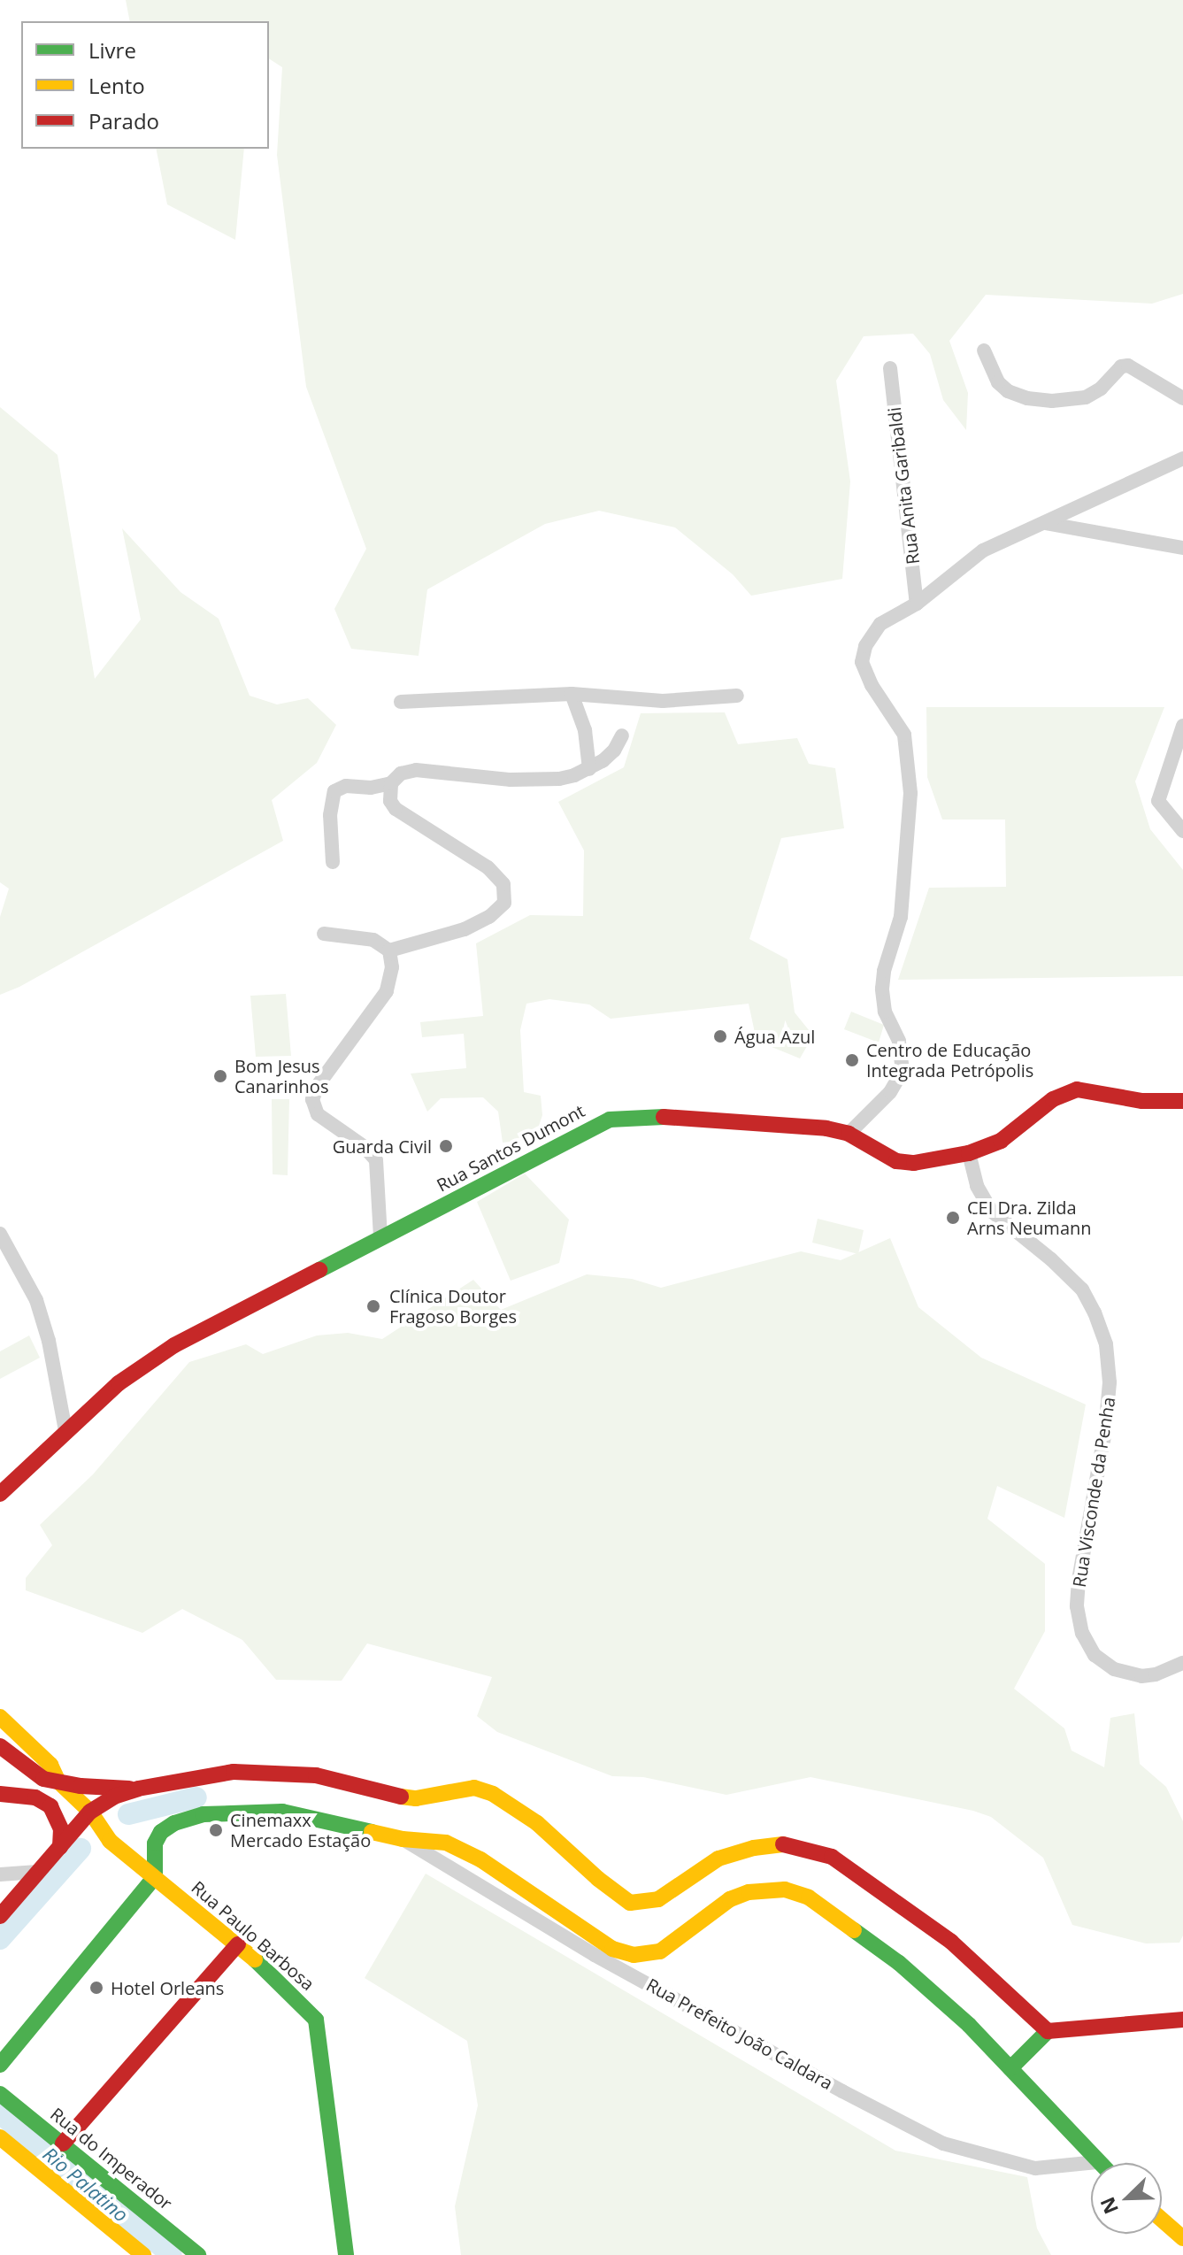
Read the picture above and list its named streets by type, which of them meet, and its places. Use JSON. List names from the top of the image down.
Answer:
{
  "streets": {
    "main road": ["Rua Santos Dumont", "Rua Paulo Barbosa", "Rua do Imperador"],
    "street": ["Rua Anita Garibaldi", "Rua Visconde da Penha", "Rua Prefeito João Caldara"]
  },
  "crossings": [
    ["Rua Santos Dumont", "Rua Visconde da Penha"]
  ],
  "water": ["Rio Palatino"],
  "places": [
    "Água Azul",
    "Centro de Educação Integrada Petrópolis",
    "Bom Jesus Canarinhos",
    "Guarda Civil",
    "CEI Dra. Zilda Arns Neumann",
    "Clínica Doutor Fragoso Borges",
    "Cinemaxx Mercado Estação",
    "Hotel Orleans"
  ],
  "legend": ["Livre", "Lento", "Parado"],
  "north": "bottom left"
}
